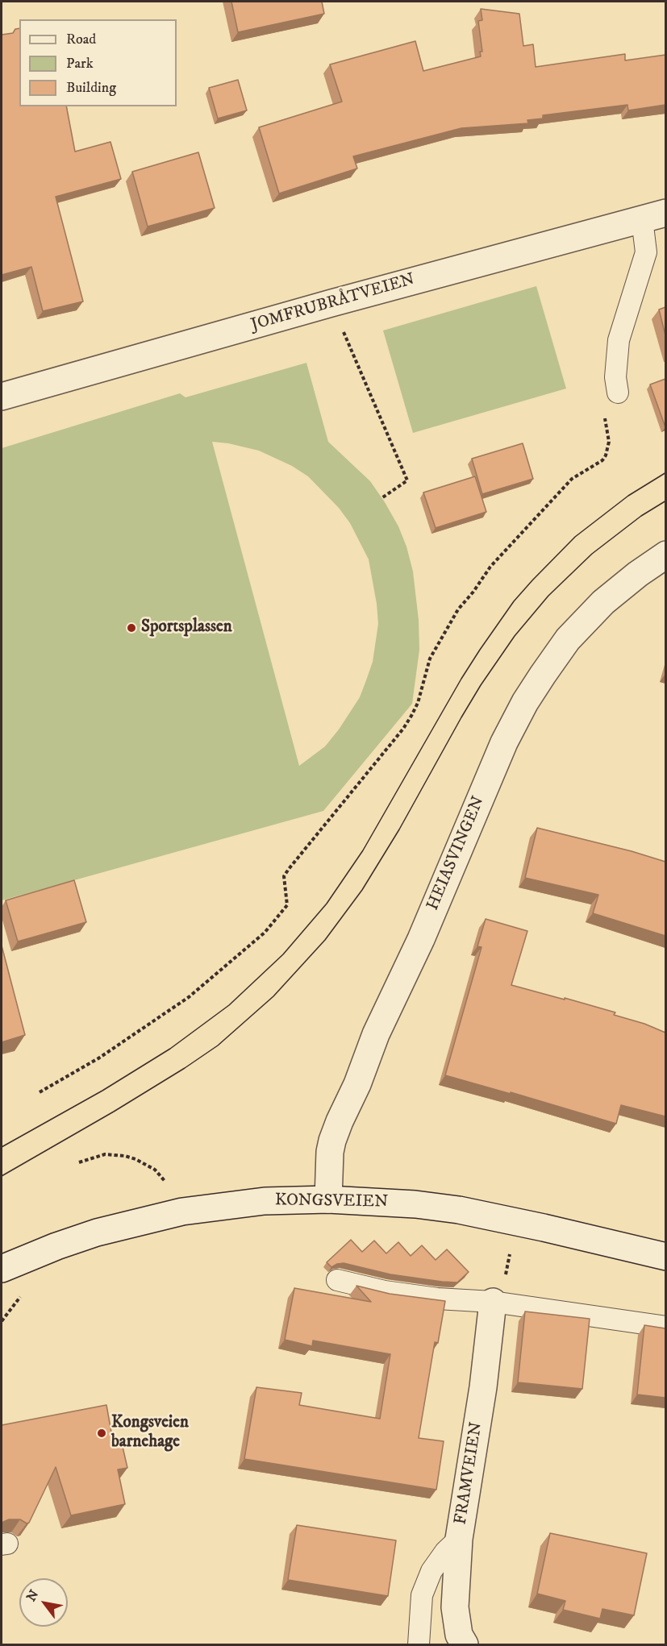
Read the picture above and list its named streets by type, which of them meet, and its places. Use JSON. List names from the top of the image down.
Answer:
{
  "streets": {
    "street": [
      "JOMFRUBRÅTVEIEN",
      "HEIASVINGEN",
      "KONGSVEIEN",
      "FRAMVEIEN"
    ]
  },
  "crossings": [
    ["HEIASVINGEN", "KONGSVEIEN"]
  ],
  "places": ["Sportsplassen", "Kongsveien barnehage"],
  "legend": ["Road", "Park", "Building"],
  "north": "top left"
}
